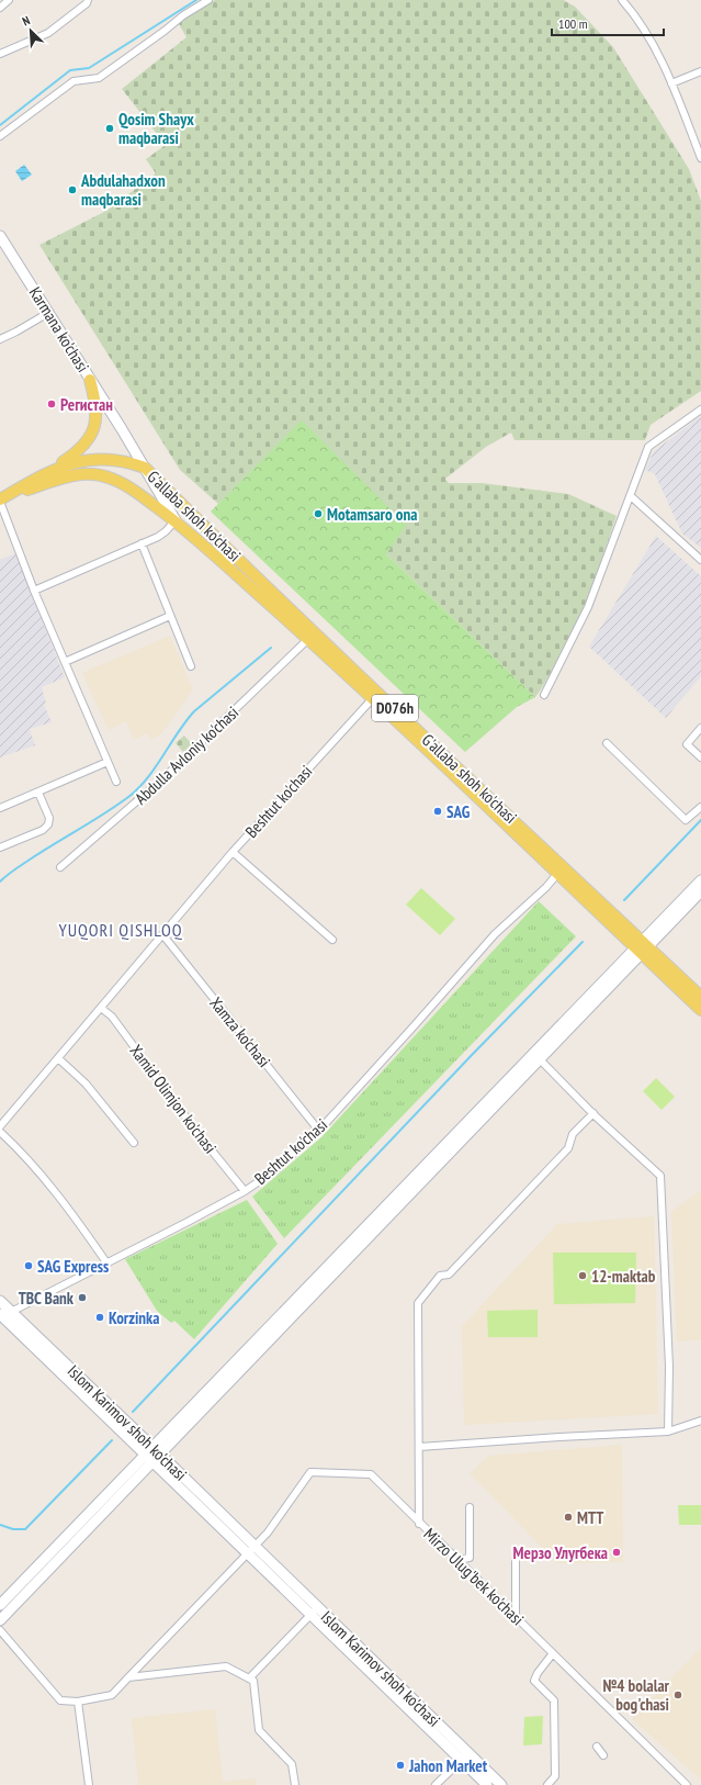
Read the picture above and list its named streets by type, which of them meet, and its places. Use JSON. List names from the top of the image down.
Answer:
{
  "streets": {
    "main road": [
      "Karmana ko'chasi",
      "G'allaba shoh ko'chasi",
      "D076h",
      "Islom Karimov shoh ko'chasi"
    ],
    "street": [
      "Abdulla Avloniy ko'chasi",
      "Beshtut ko'chasi",
      "Xamza ko'chasi",
      "Xamid Olimjon ko'chasi",
      "Mirzo Ulug'bek ko'chasi"
    ]
  },
  "crossings": [
    ["Karmana ko'chasi", "G'allaba shoh ko'chasi"],
    ["G'allaba shoh ko'chasi", "Abdulla Avloniy ko'chasi"],
    ["G'allaba shoh ko'chasi", "Beshtut ko'chasi"],
    ["Beshtut ko'chasi", "Xamza ko'chasi"],
    ["Beshtut ko'chasi", "Xamid Olimjon ko'chasi"],
    ["Beshtut ko'chasi", "Islom Karimov shoh ko'chasi"],
    ["Islom Karimov shoh ko'chasi", "Mirzo Ulug'bek ko'chasi"]
  ],
  "districts": ["YUQORI QISHLOQ"],
  "places": [
    "Qosim Shayx maqbarasi",
    "Abdulahadxon maqbarasi",
    "Регистан",
    "Motamsaro ona",
    "SAG",
    "SAG Express",
    "12-maktab",
    "TBC Bank",
    "Korzinka",
    "MTT",
    "Мерзо Улугбека",
    "№4 bolalar bog'chasi",
    "Jahon Market"
  ],
  "scale_bar": "100 m",
  "north": "top left"
}
